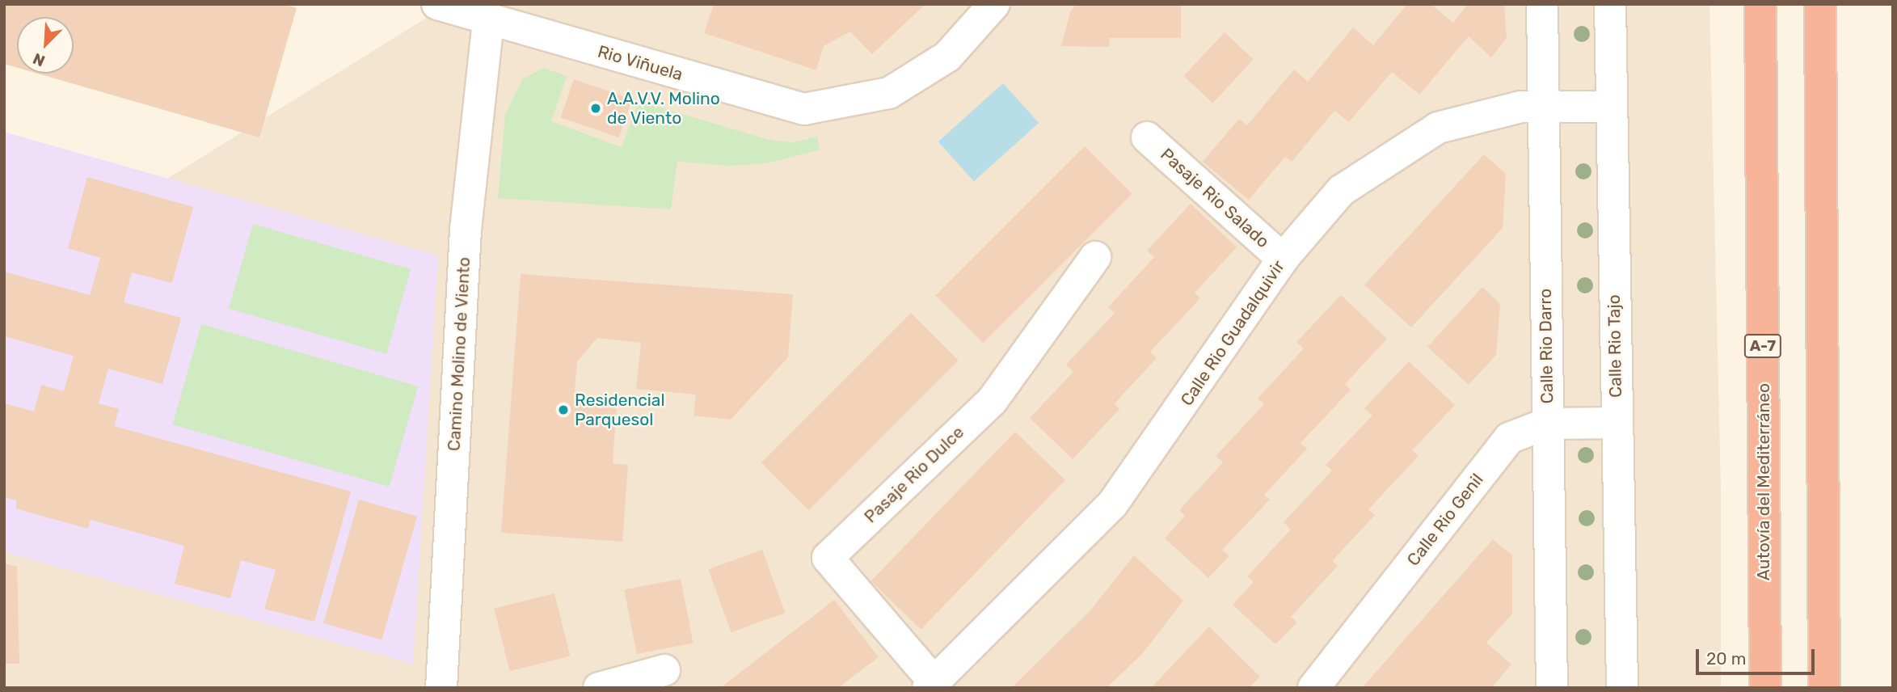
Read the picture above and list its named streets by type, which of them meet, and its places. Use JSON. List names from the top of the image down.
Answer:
{
  "streets": {
    "highway": ["A-7", "Autovía del Mediterráneo"],
    "street": [
      "Rio Viñuela",
      "Pasaje Rio Salado",
      "Calle Rio Guadalquivir",
      "Calle Rio Darro",
      "Calle Rio Tajo",
      "Camino Molino de Viento",
      "Pasaje Rio Dulce",
      "Calle Rio Genil"
    ]
  },
  "crossings": [
    ["Rio Viñuela", "Camino Molino de Viento"],
    ["Pasaje Rio Salado", "Calle Rio Guadalquivir"],
    ["Calle Rio Guadalquivir", "Calle Rio Darro"],
    ["Calle Rio Guadalquivir", "Calle Rio Tajo"],
    ["Calle Rio Guadalquivir", "Pasaje Rio Dulce"],
    ["Calle Rio Darro", "Calle Rio Genil"],
    ["Calle Rio Tajo", "Calle Rio Genil"]
  ],
  "places": ["A.A.V.V. Molino de Viento", "Residencial Parquesol"],
  "scale_bar": "20 m",
  "north": "bottom left"
}
